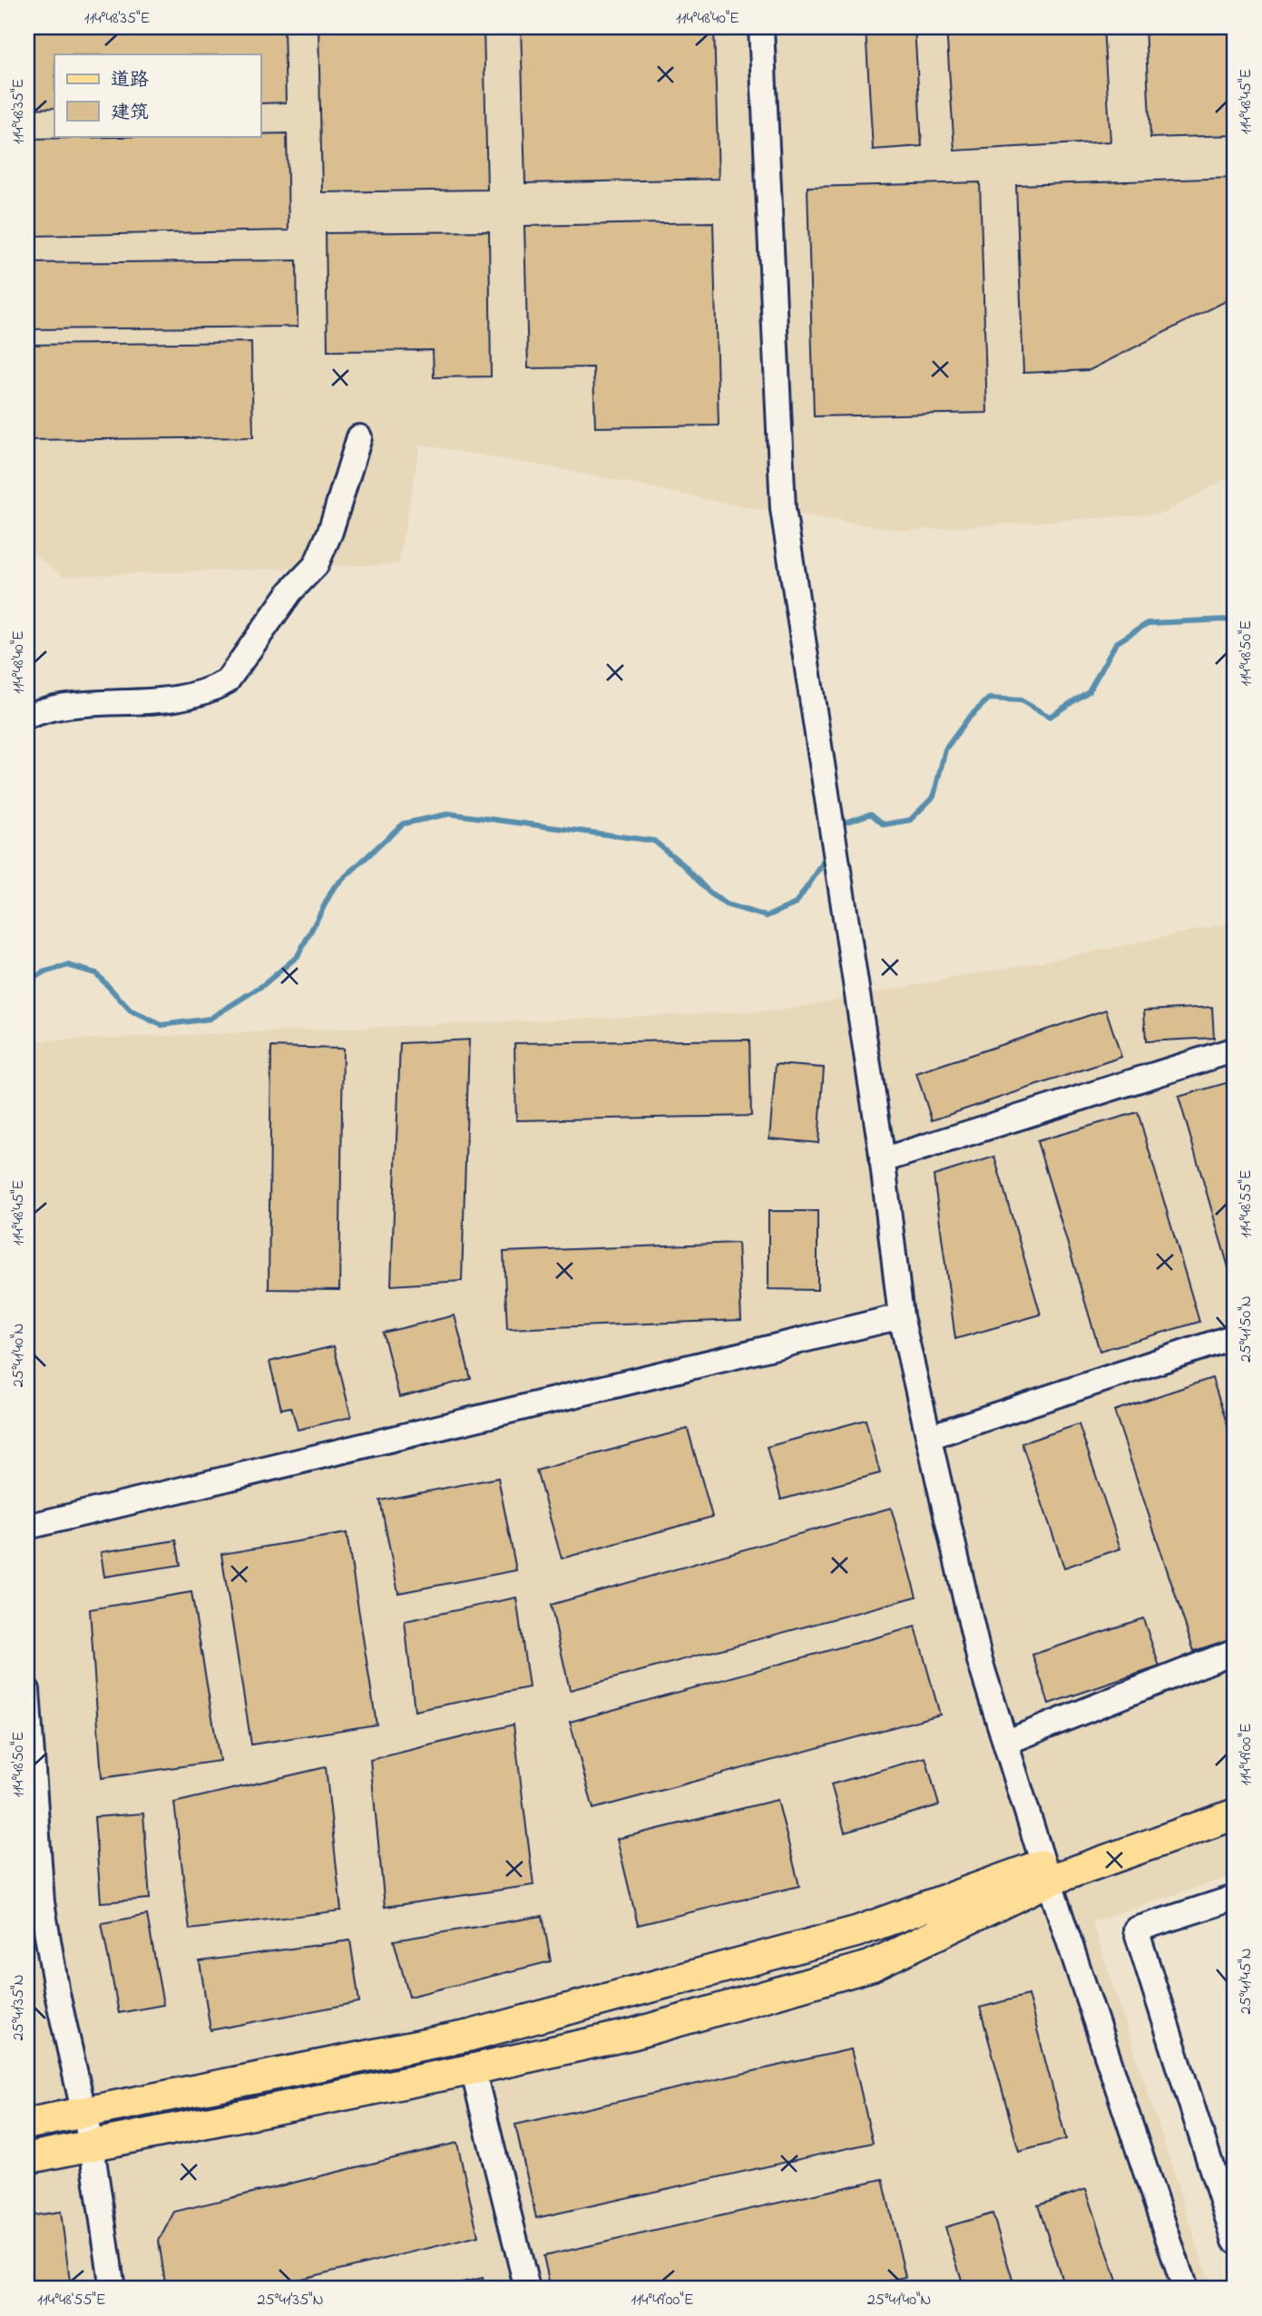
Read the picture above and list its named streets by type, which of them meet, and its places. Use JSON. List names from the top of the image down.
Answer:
{
  "legend": ["道路", "建筑"],
  "coordinates": [
    "114°48'35\"E",
    "114°48'40\"E",
    "114°48'45\"E",
    "114°48'50\"E",
    "114°48'55\"E",
    "25°41'50\"N",
    "25°41'40\"N",
    "114°49'00\"E",
    "25°41'45\"N",
    "25°41'35\"N"
  ]
}
